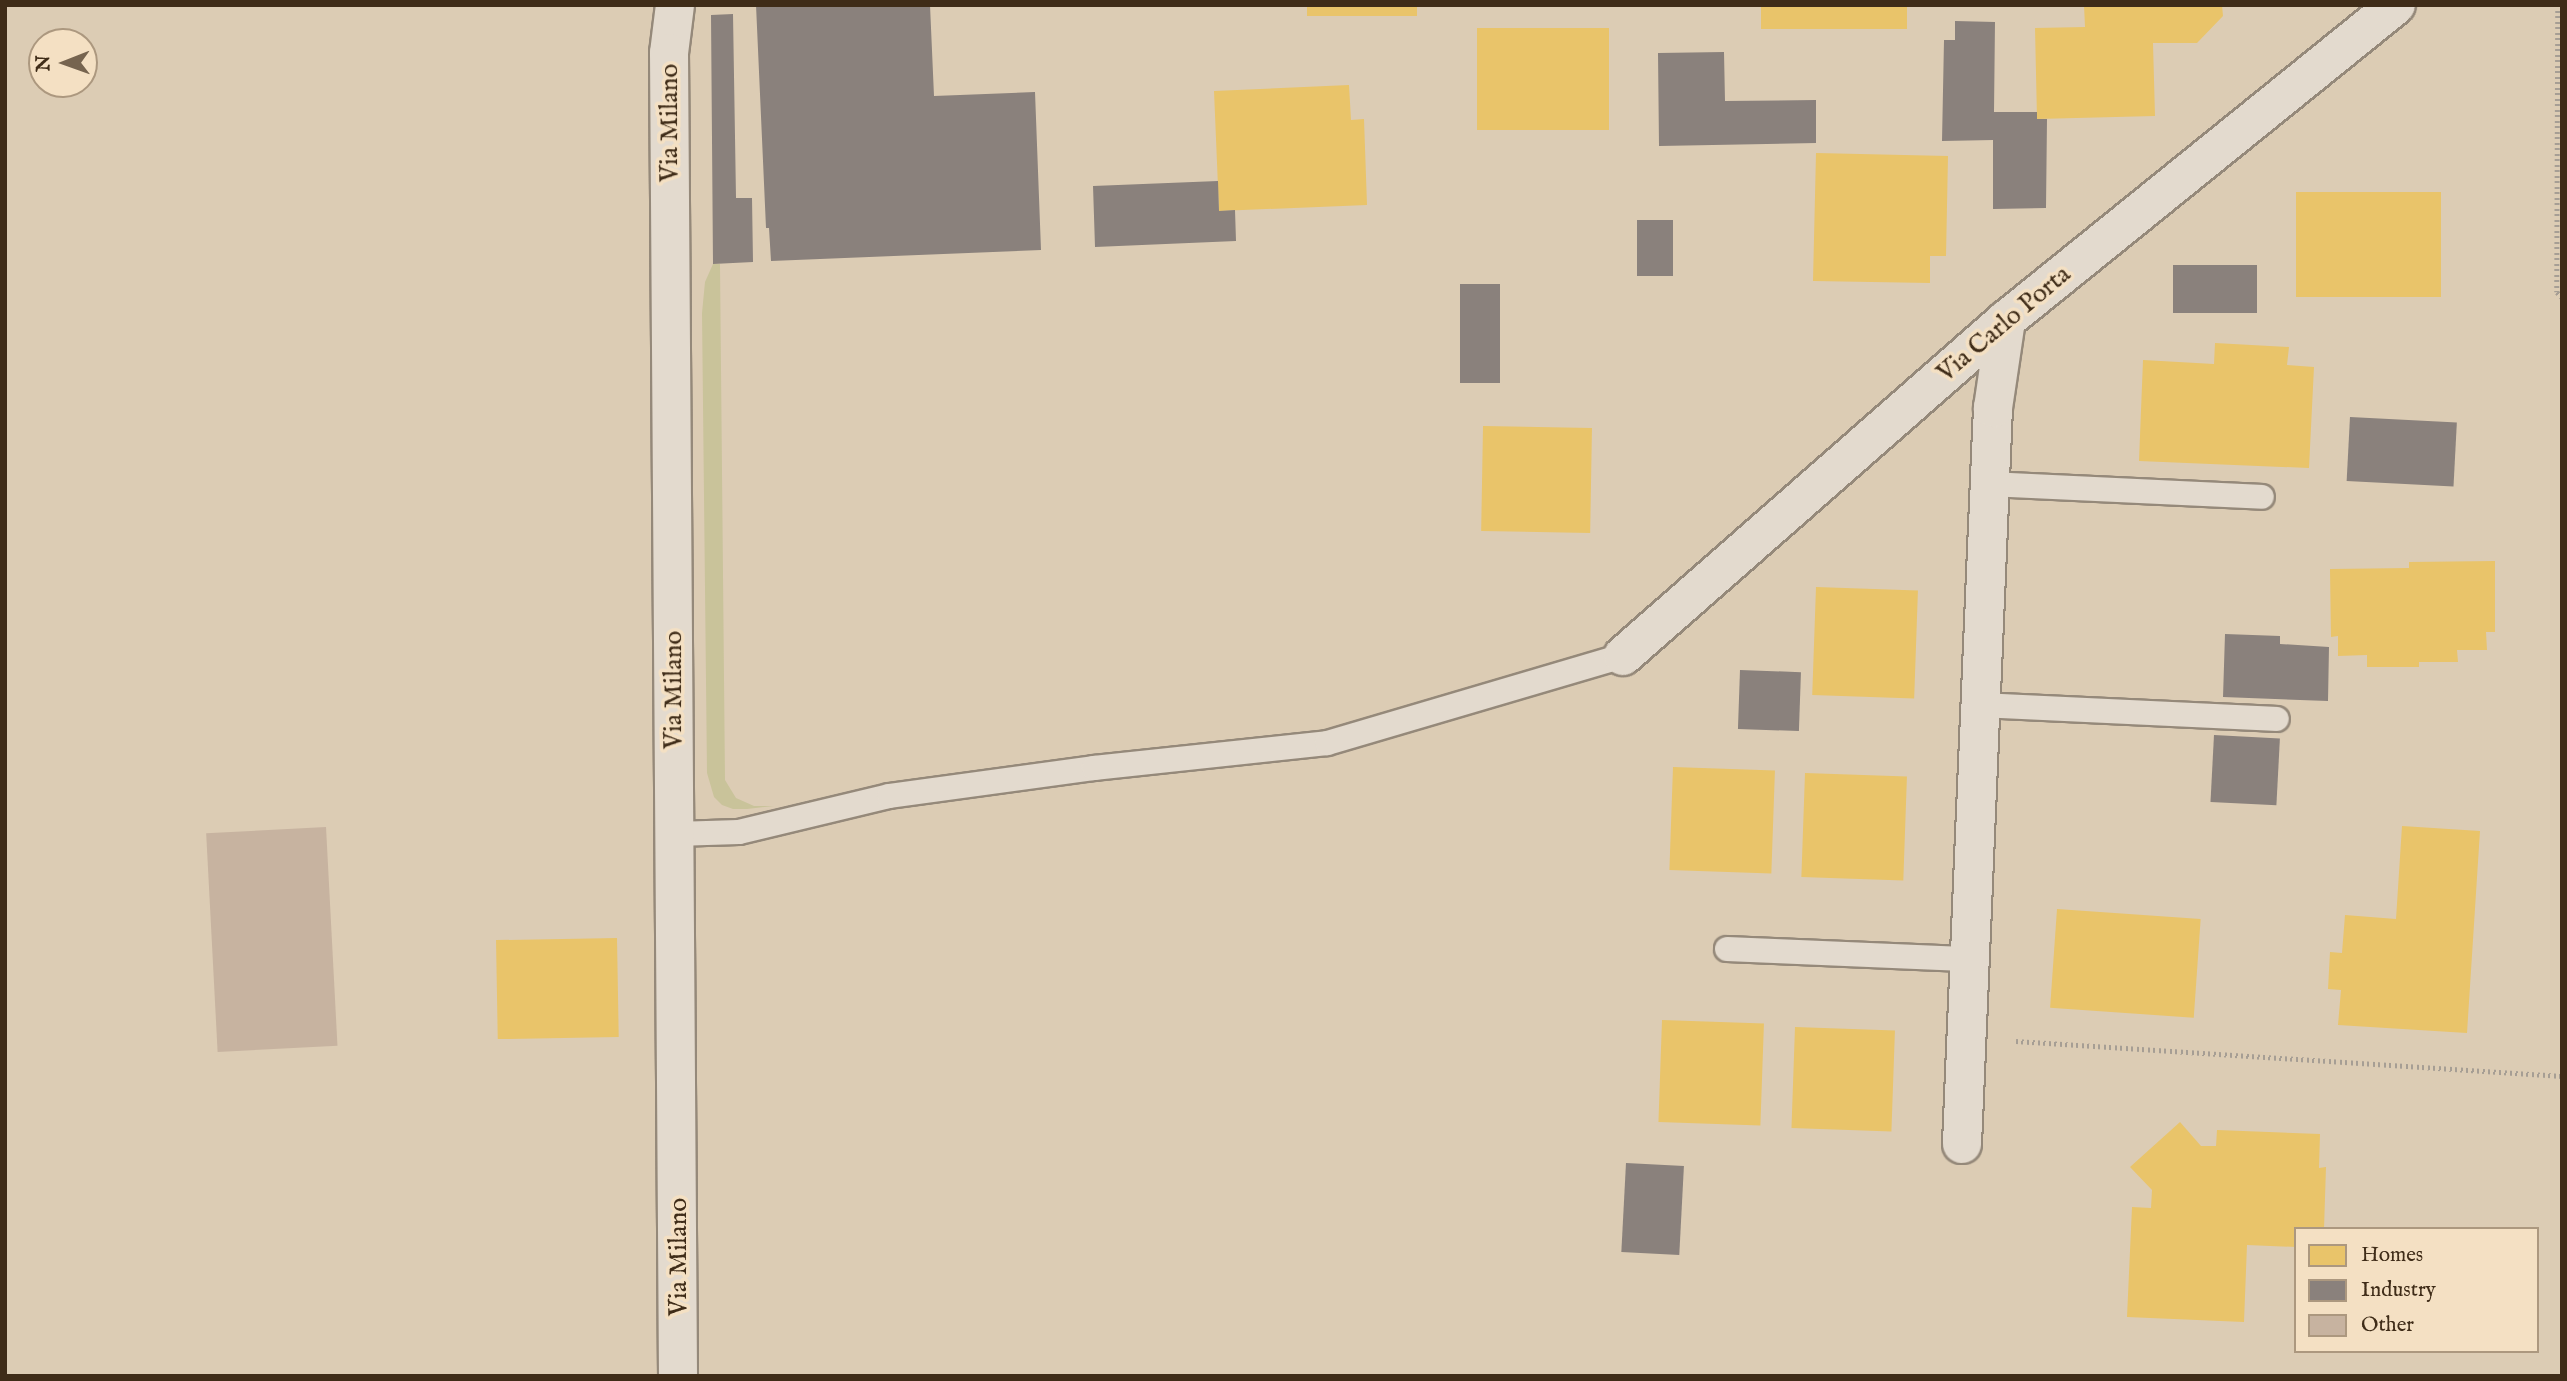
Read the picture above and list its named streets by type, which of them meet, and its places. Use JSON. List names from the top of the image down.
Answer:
{
  "streets": {
    "street": ["Via Milano", "Via Carlo Porta"]
  },
  "legend": ["Homes", "Industry", "Other"],
  "north": "left"
}
